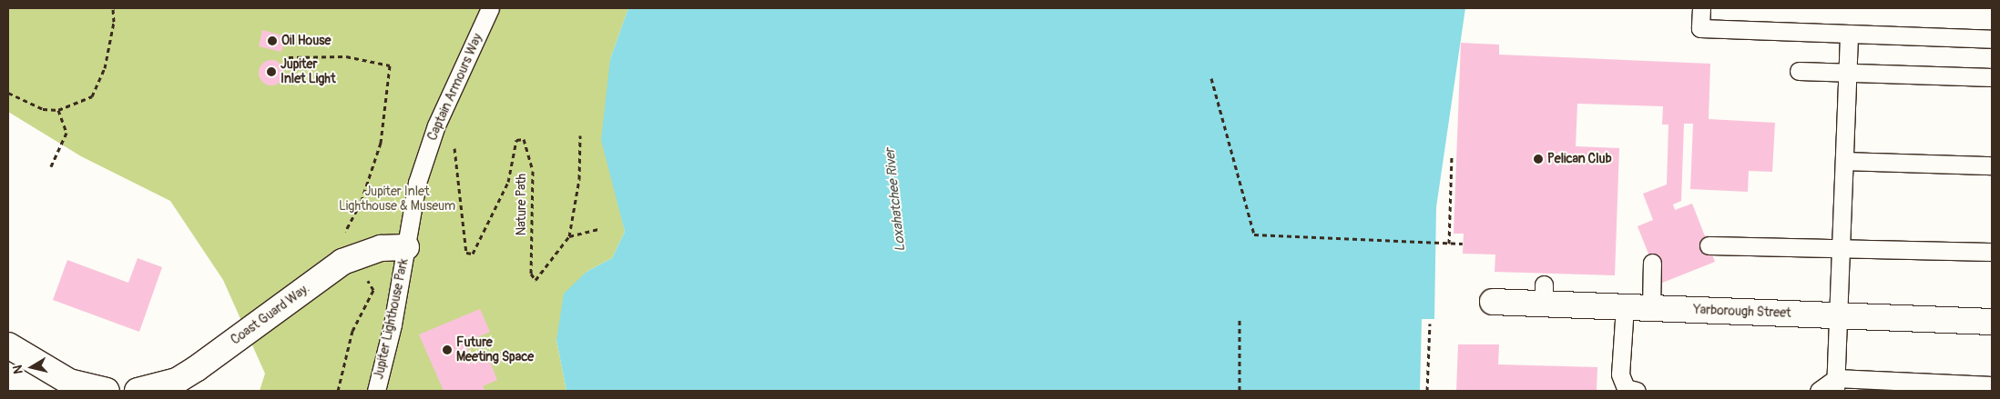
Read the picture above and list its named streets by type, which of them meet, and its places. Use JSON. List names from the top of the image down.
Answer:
{
  "streets": {
    "street": ["Yarborough Street", "Coast Guard Way."],
    "lane": ["Captain Armours Way", "Jupiter Lighthouse Park"],
    "path": ["Nature Path"]
  },
  "crossings": [
    ["Captain Armours Way", "Nature Path"],
    ["Captain Armours Way", "Coast Guard Way."],
    ["Captain Armours Way", "Jupiter Lighthouse Park"],
    ["Coast Guard Way.", "Jupiter Lighthouse Park"]
  ],
  "water": ["Loxahatchee River"],
  "parks": ["Jupiter Inlet Lighthouse & Museum"],
  "places": [
    "Oil House",
    "Jupiter Inlet Light",
    "Pelican Club",
    "Future Meeting Space"
  ],
  "north": "left"
}
